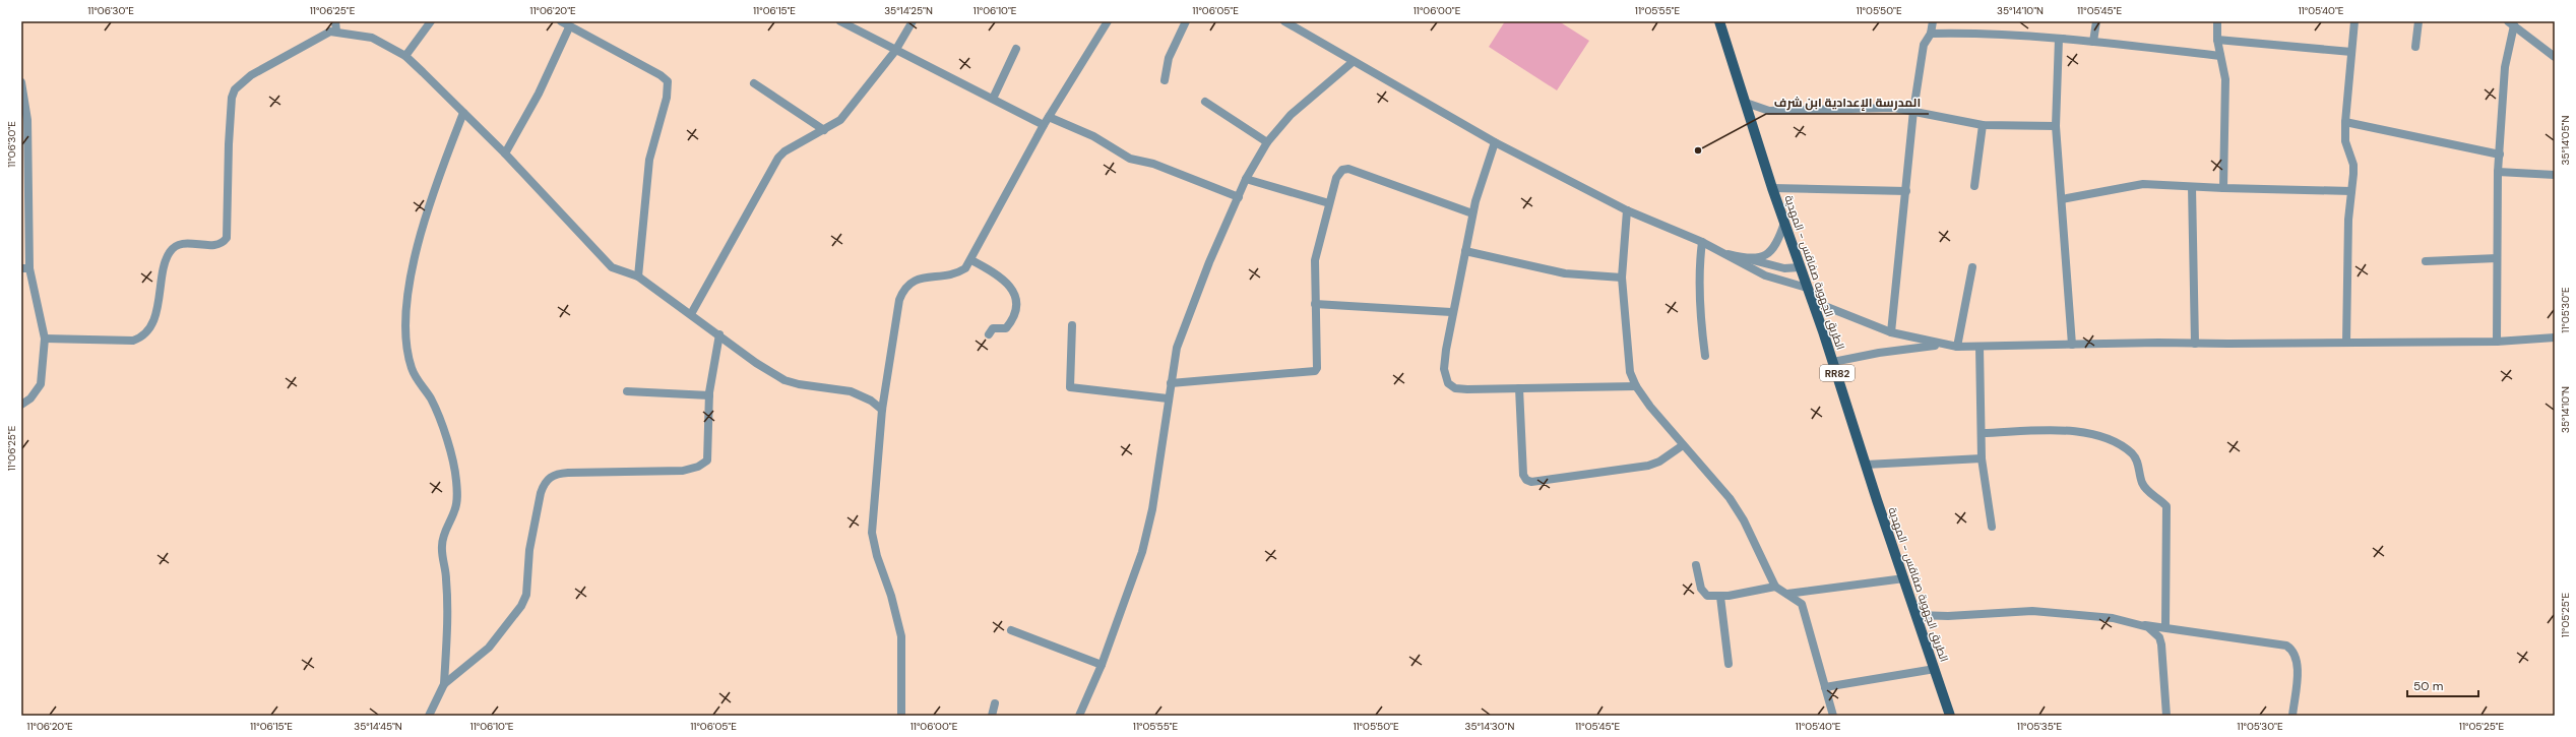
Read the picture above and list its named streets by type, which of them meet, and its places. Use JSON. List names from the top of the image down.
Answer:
{
  "streets": {
    "main road": ["الطريق الجهوية صفاقس - المهدية", "RR82"]
  },
  "places": ["المدرسة الإعدادية ابن شرف"],
  "scale_bar": "50 m",
  "coordinates": [
    "11°06'30\"E",
    "11°06'25\"E",
    "11°06'20\"E",
    "11°06'15\"E",
    "35°14'25\"N",
    "11°06'10\"E",
    "11°06'05\"E",
    "11°06'00\"E",
    "11°05'55\"E",
    "11°05'50\"E",
    "35°14'10\"N",
    "11°05'45\"E",
    "11°05'40\"E",
    "35°14'05\"N",
    "11°05'30\"E",
    "11°05'25\"E",
    "35°14'45\"N",
    "35°14'30\"N",
    "11°05'35\"E"
  ]
}
